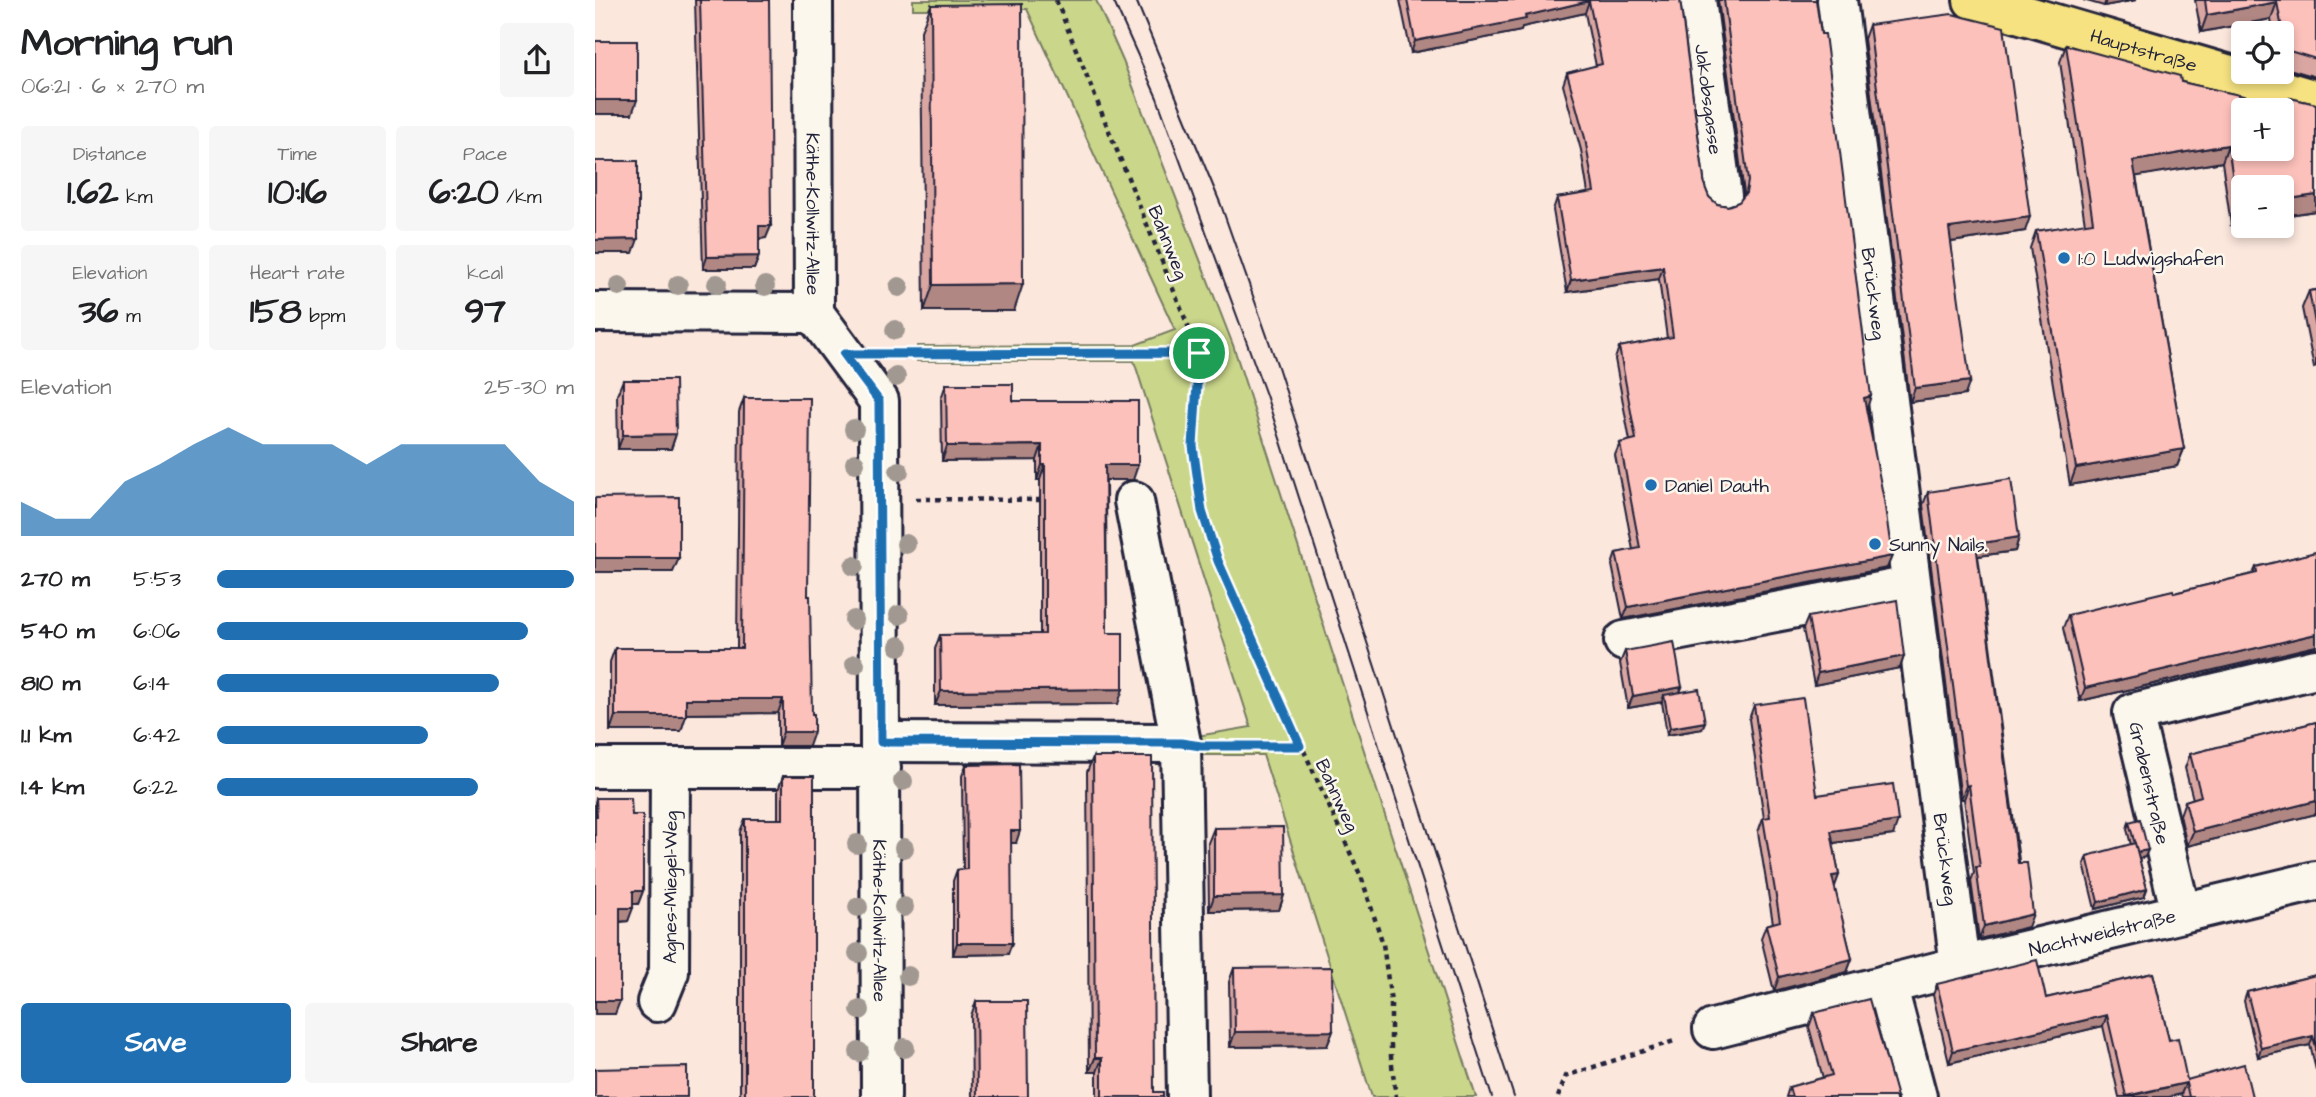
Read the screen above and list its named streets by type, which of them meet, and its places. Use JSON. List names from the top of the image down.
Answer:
{
  "streets": {
    "main road": ["Hauptstraße"],
    "street": [
      "Jakobsgasse",
      "Käthe-Kollwitz-Allee",
      "Brückweg",
      "Grabenstraße",
      "Agnes-Miegel-Weg",
      "Nachtweidstraße"
    ],
    "path": ["Bahnweg"]
  },
  "crossings": [
    ["Brückweg", "Nachtweidstraße"],
    ["Grabenstraße", "Nachtweidstraße"]
  ],
  "places": ["1:0 Ludwigshafen", "Daniel Dauth", "Sunny Nails."],
  "page": {
    "heading": ["Morning run", "06:21 · 6 × 270 m"],
    "map_buttons": ["+", "−"],
    "stats": [
      ["Distance", "1.62 km"],
      ["Time", "10:16"],
      ["Pace", "6:20 /km"],
      ["Elevation", "36 m"],
      ["Heart rate", "158 bpm"],
      ["kcal", "97"]
    ],
    "chart": ["Elevation", "25–30 m"],
    "list": [
      {
        "name": "270 m",
        "note": "5:53"
      },
      {
        "name": "540 m",
        "note": "6:06"
      },
      {
        "name": "810 m",
        "note": "6:14"
      },
      {
        "name": "1.1 km",
        "note": "6:42"
      },
      {
        "name": "1.4 km",
        "note": "6:22"
      }
    ],
    "buttons": ["Save", "Share"]
  }
}
